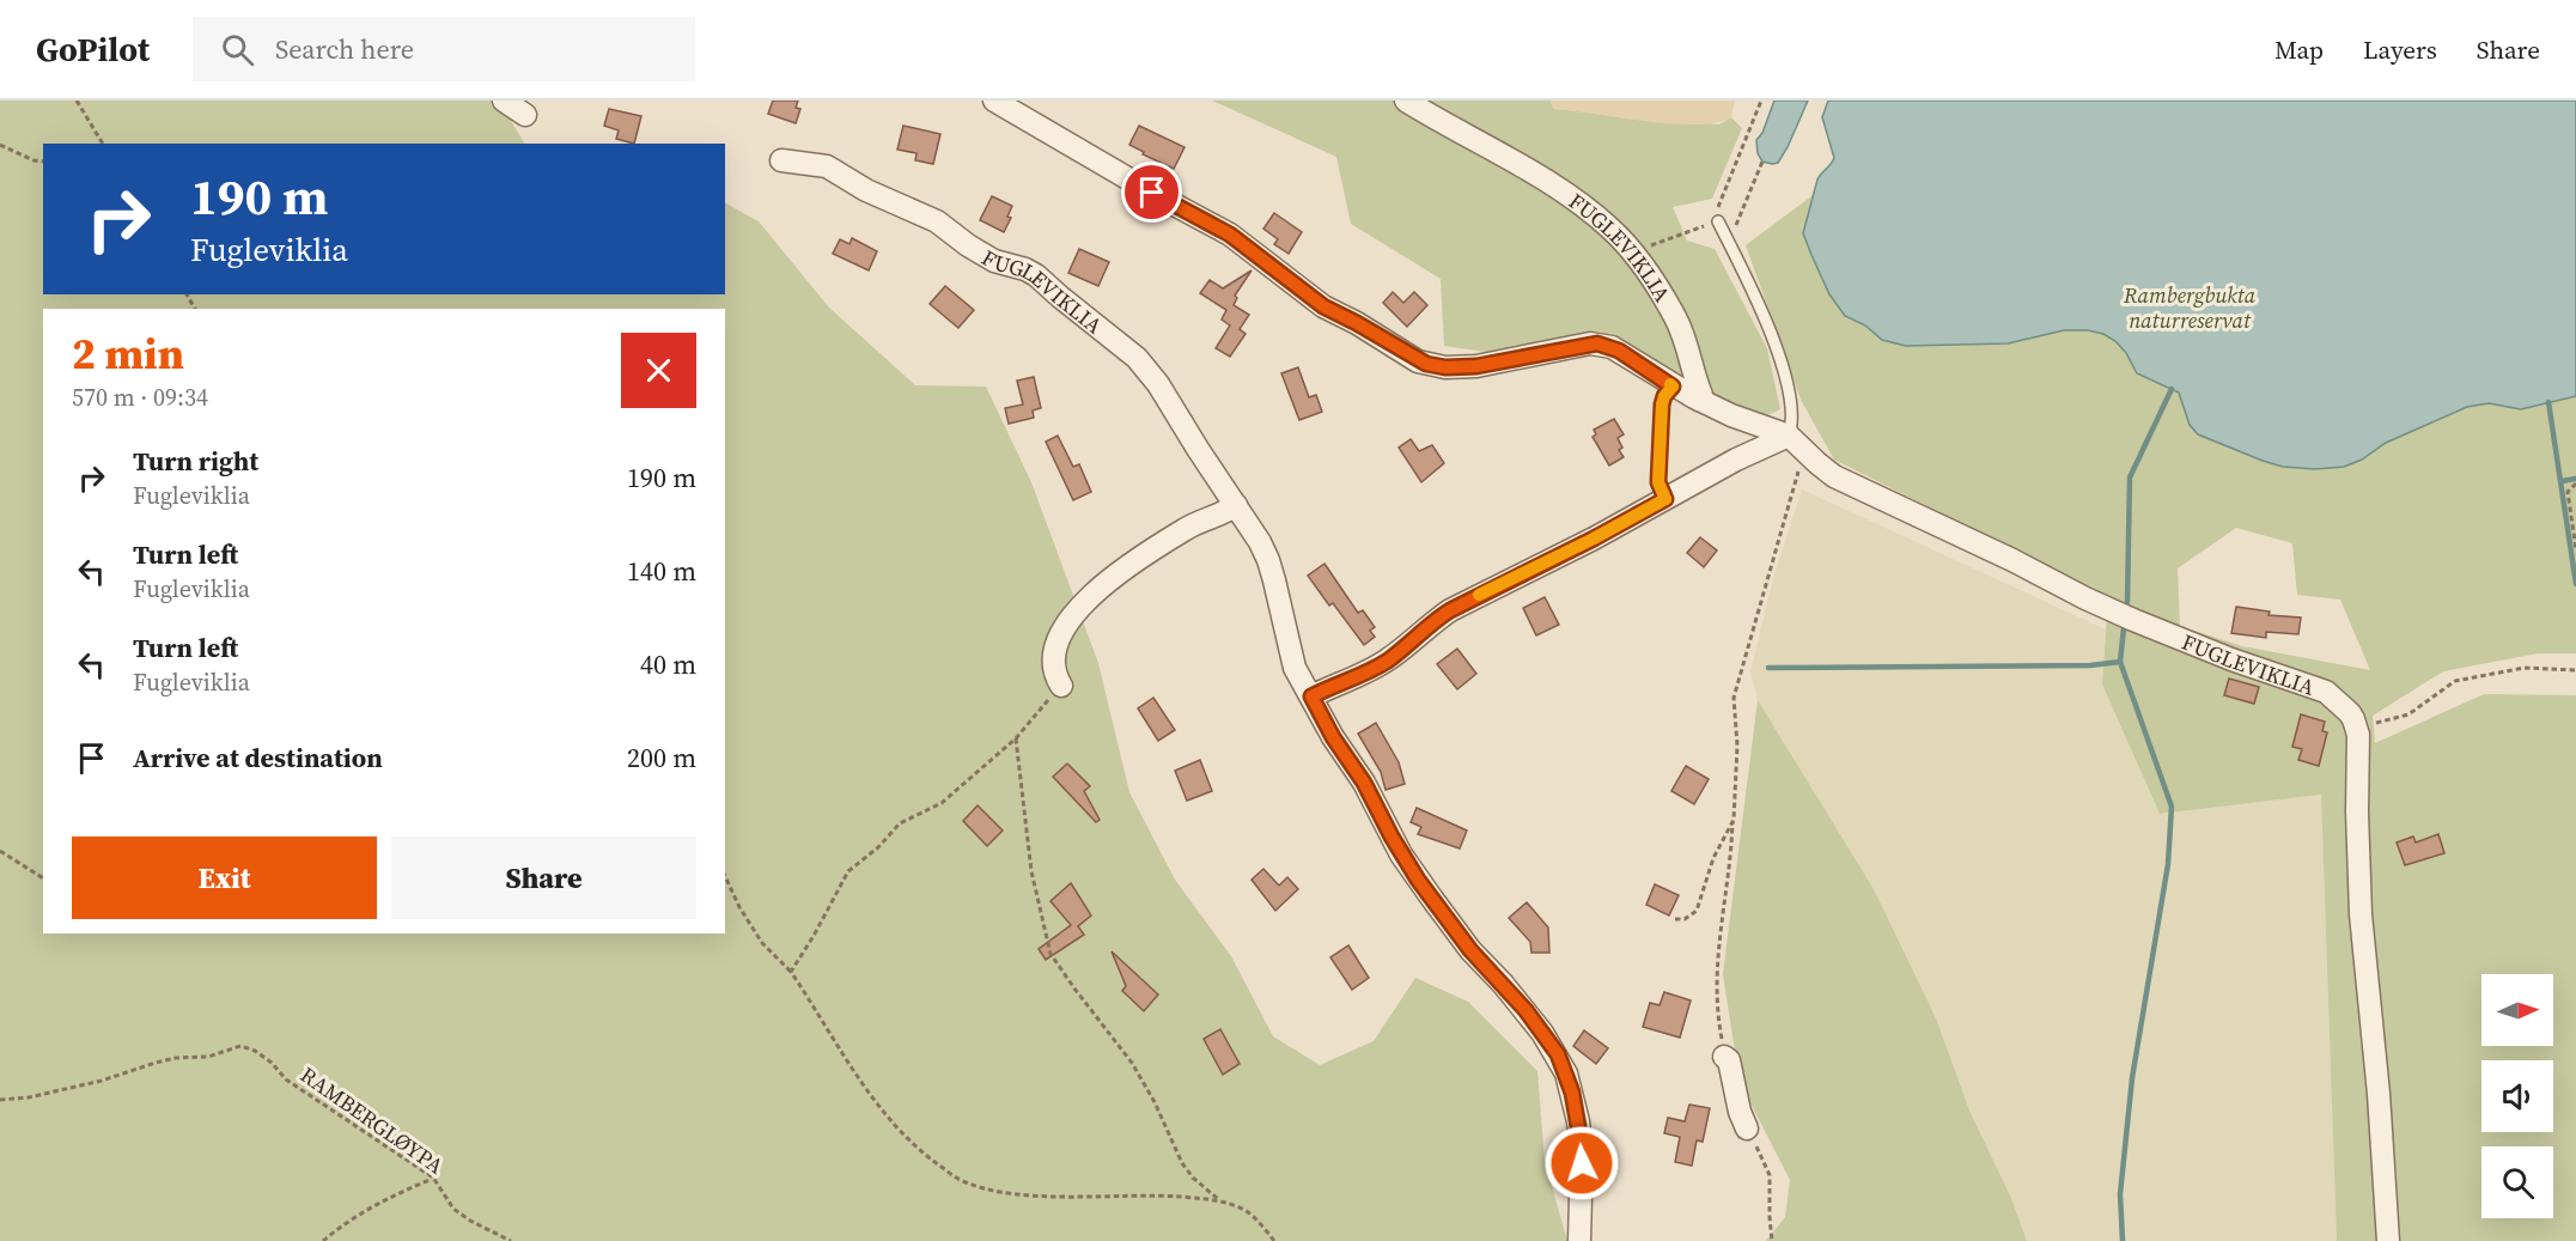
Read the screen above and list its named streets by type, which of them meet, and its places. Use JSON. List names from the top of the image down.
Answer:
{
  "streets": {
    "street": ["FUGLEVIKLIA"],
    "path": ["RAMBERGLØYPA"]
  },
  "parks": ["Rambergbukta naturreservat"],
  "north": "right",
  "page": {
    "header": "GoPilot",
    "search": "Search here",
    "nav": ["Map", "Layers", "Share"],
    "turn": ["190 m", "Fugleviklia"],
    "heading": ["2 min", "570 m · 09:34"],
    "list": [
      {
        "name": "Turn right",
        "note": "Fugleviklia",
        "value": "190 m"
      },
      {
        "name": "Turn left",
        "note": "Fugleviklia",
        "value": "140 m"
      },
      {
        "name": "Turn left",
        "note": "Fugleviklia",
        "value": "40 m"
      },
      {
        "name": "Arrive at destination",
        "value": "200 m"
      }
    ],
    "buttons": ["Exit", "Share"]
  }
}
